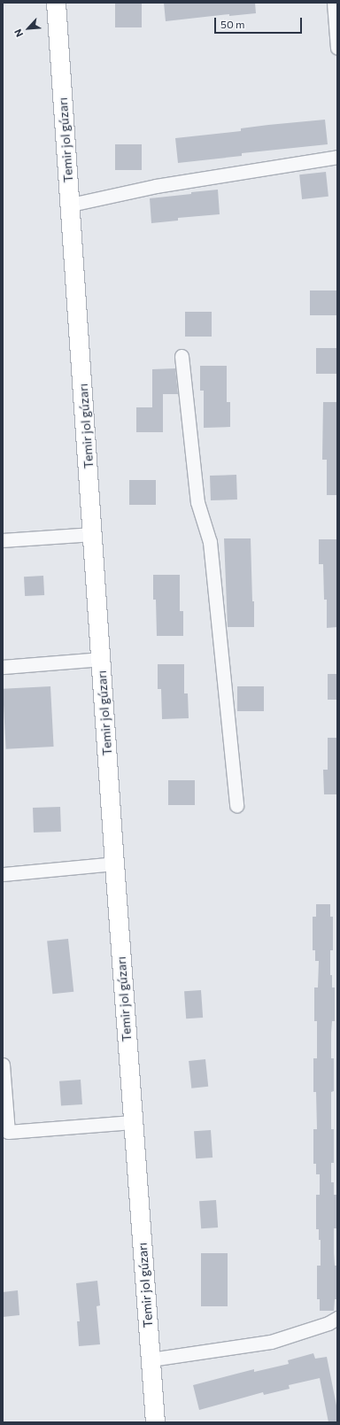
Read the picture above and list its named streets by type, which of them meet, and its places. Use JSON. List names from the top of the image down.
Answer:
{
  "streets": {
    "street": ["Temir jol gúzarı"]
  },
  "scale_bar": "50 m",
  "north": "bottom left"
}
